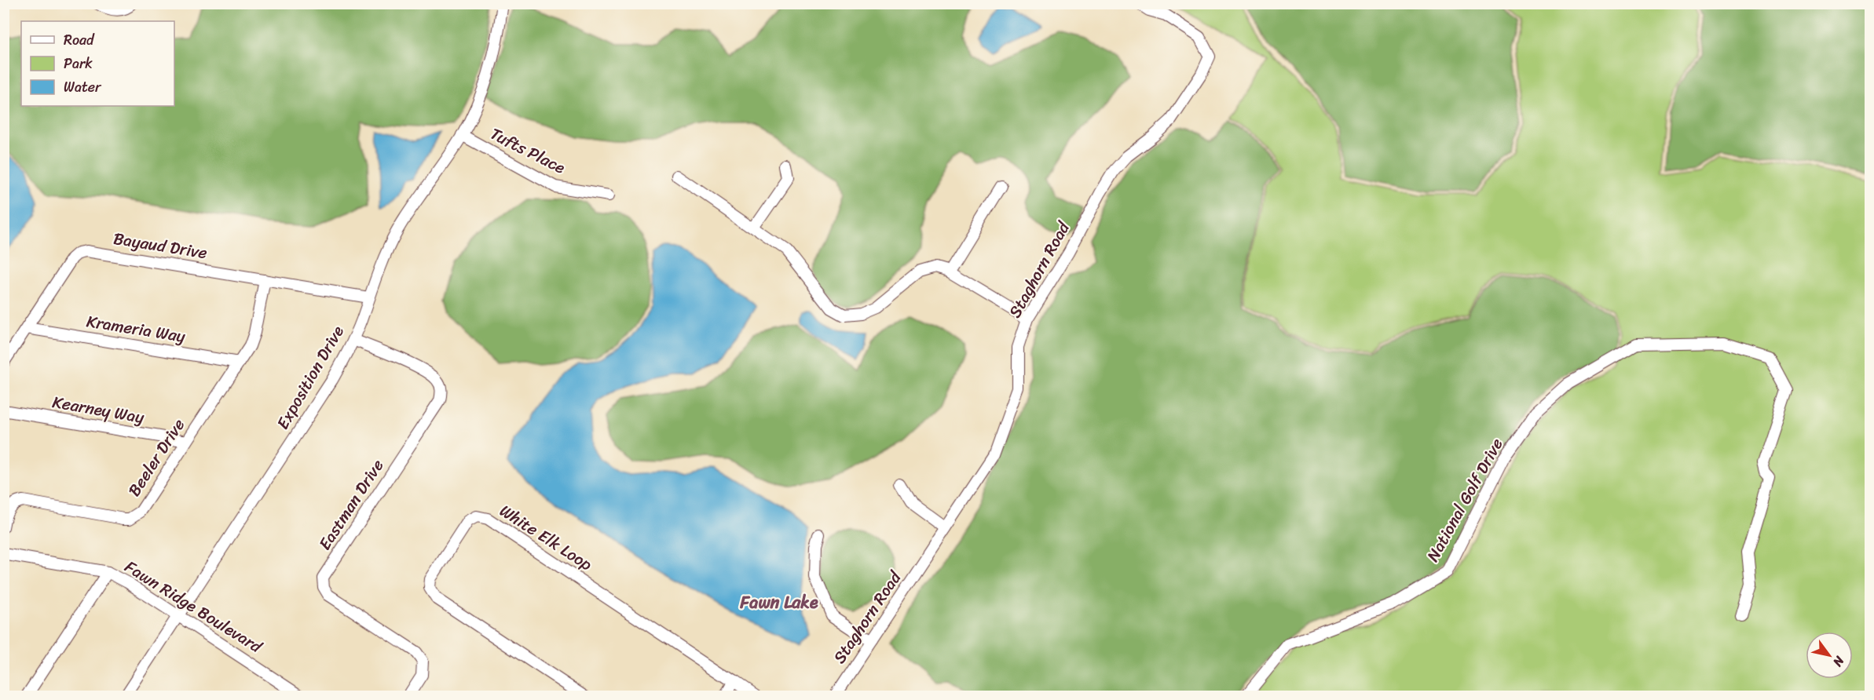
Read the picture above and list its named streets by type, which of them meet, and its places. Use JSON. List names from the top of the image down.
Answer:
{
  "streets": {
    "street": [
      "Tufts Place",
      "Bayaud Drive",
      "Staghorn Road",
      "Krameria Way",
      "Exposition Drive",
      "Kearney Way",
      "Beeler Drive",
      "National Golf Drive",
      "Eastman Drive",
      "White Elk Loop",
      "Fawn Ridge Boulevard"
    ]
  },
  "crossings": [
    ["Tufts Place", "Exposition Drive"],
    ["Bayaud Drive", "Krameria Way"],
    ["Bayaud Drive", "Exposition Drive"],
    ["Bayaud Drive", "Beeler Drive"],
    ["Krameria Way", "Beeler Drive"],
    ["Exposition Drive", "Eastman Drive"],
    ["Exposition Drive", "Fawn Ridge Boulevard"],
    ["Kearney Way", "Beeler Drive"]
  ],
  "districts": ["Fawn Lake"],
  "legend": ["Road", "Park", "Water"],
  "north": "bottom right"
}
